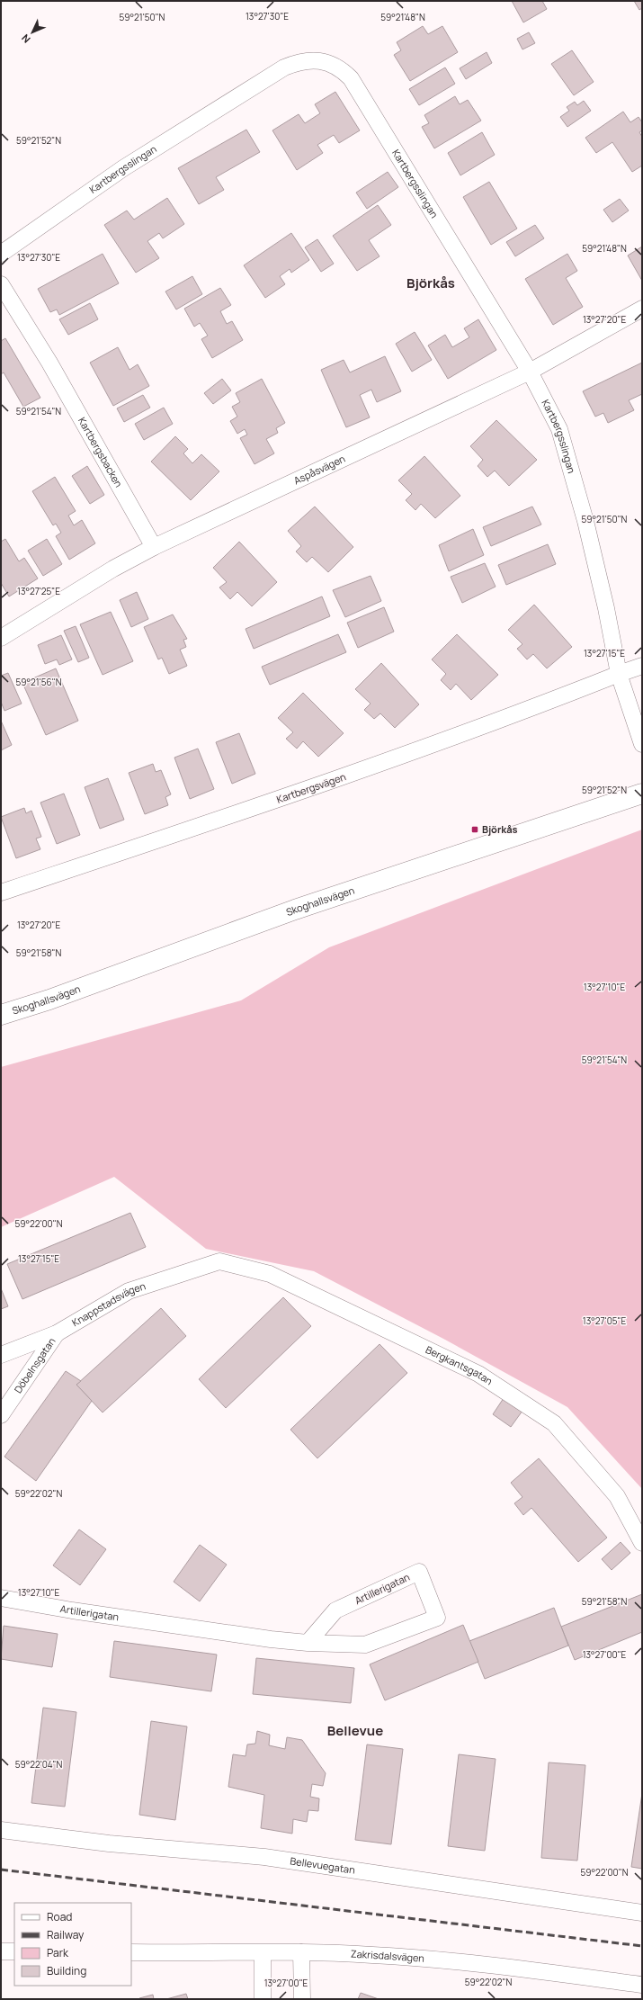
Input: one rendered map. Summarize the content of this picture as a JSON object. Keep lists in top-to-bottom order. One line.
{"streets":{"main road":["Skoghallsvägen"],"street":["Kartbergsslingan","Kartbergsbacken","Aspåsvägen","Kartbergsvägen","Knappstadsvägen","Döbelnsgatan","Bergkantsgatan","Artillerigatan","Bellevuegatan","Zakrisdalsvägen"]},"crossings":[["Kartbergsslingan","Aspåsvägen"],["Kartbergsslingan","Kartbergsvägen"],["Kartbergsbacken","Aspåsvägen"],["Knappstadsvägen","Döbelnsgatan"],["Knappstadsvägen","Bergkantsgatan"]],"districts":["Björkås","Bellevue"],"places":{"transit":["Björkås"]},"legend":["Road","Railway","Park","Building"],"north":"bottom left","coordinates":["13°27'30\"E","59°21'50\"N","59°21'48\"N","59°21'52\"N","13°27'20\"E","59°21'54\"N","13°27'25\"E","13°27'15\"E","59°21'56\"N","59°21'58\"N","13°27'10\"E","59°22'00\"N","13°27'05\"E","59°22'02\"N","13°27'00\"E","59°22'04\"N"]}
